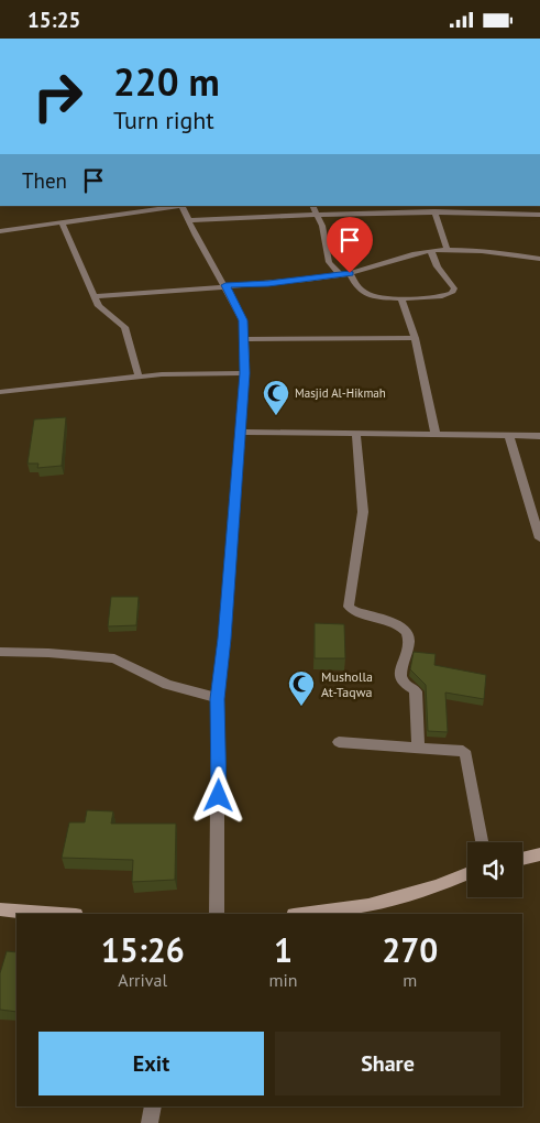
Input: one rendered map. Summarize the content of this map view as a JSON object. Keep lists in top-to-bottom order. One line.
{"places":{"mosque":["Masjid Al-Hikmah","Musholla At-Taqwa"]},"page":{"status":"15:25","turn":["220 m","Turn right"],"then":"Then","eta":["15:26","Arrival","1","min","270","m"],"buttons":["Exit","Share"]}}
